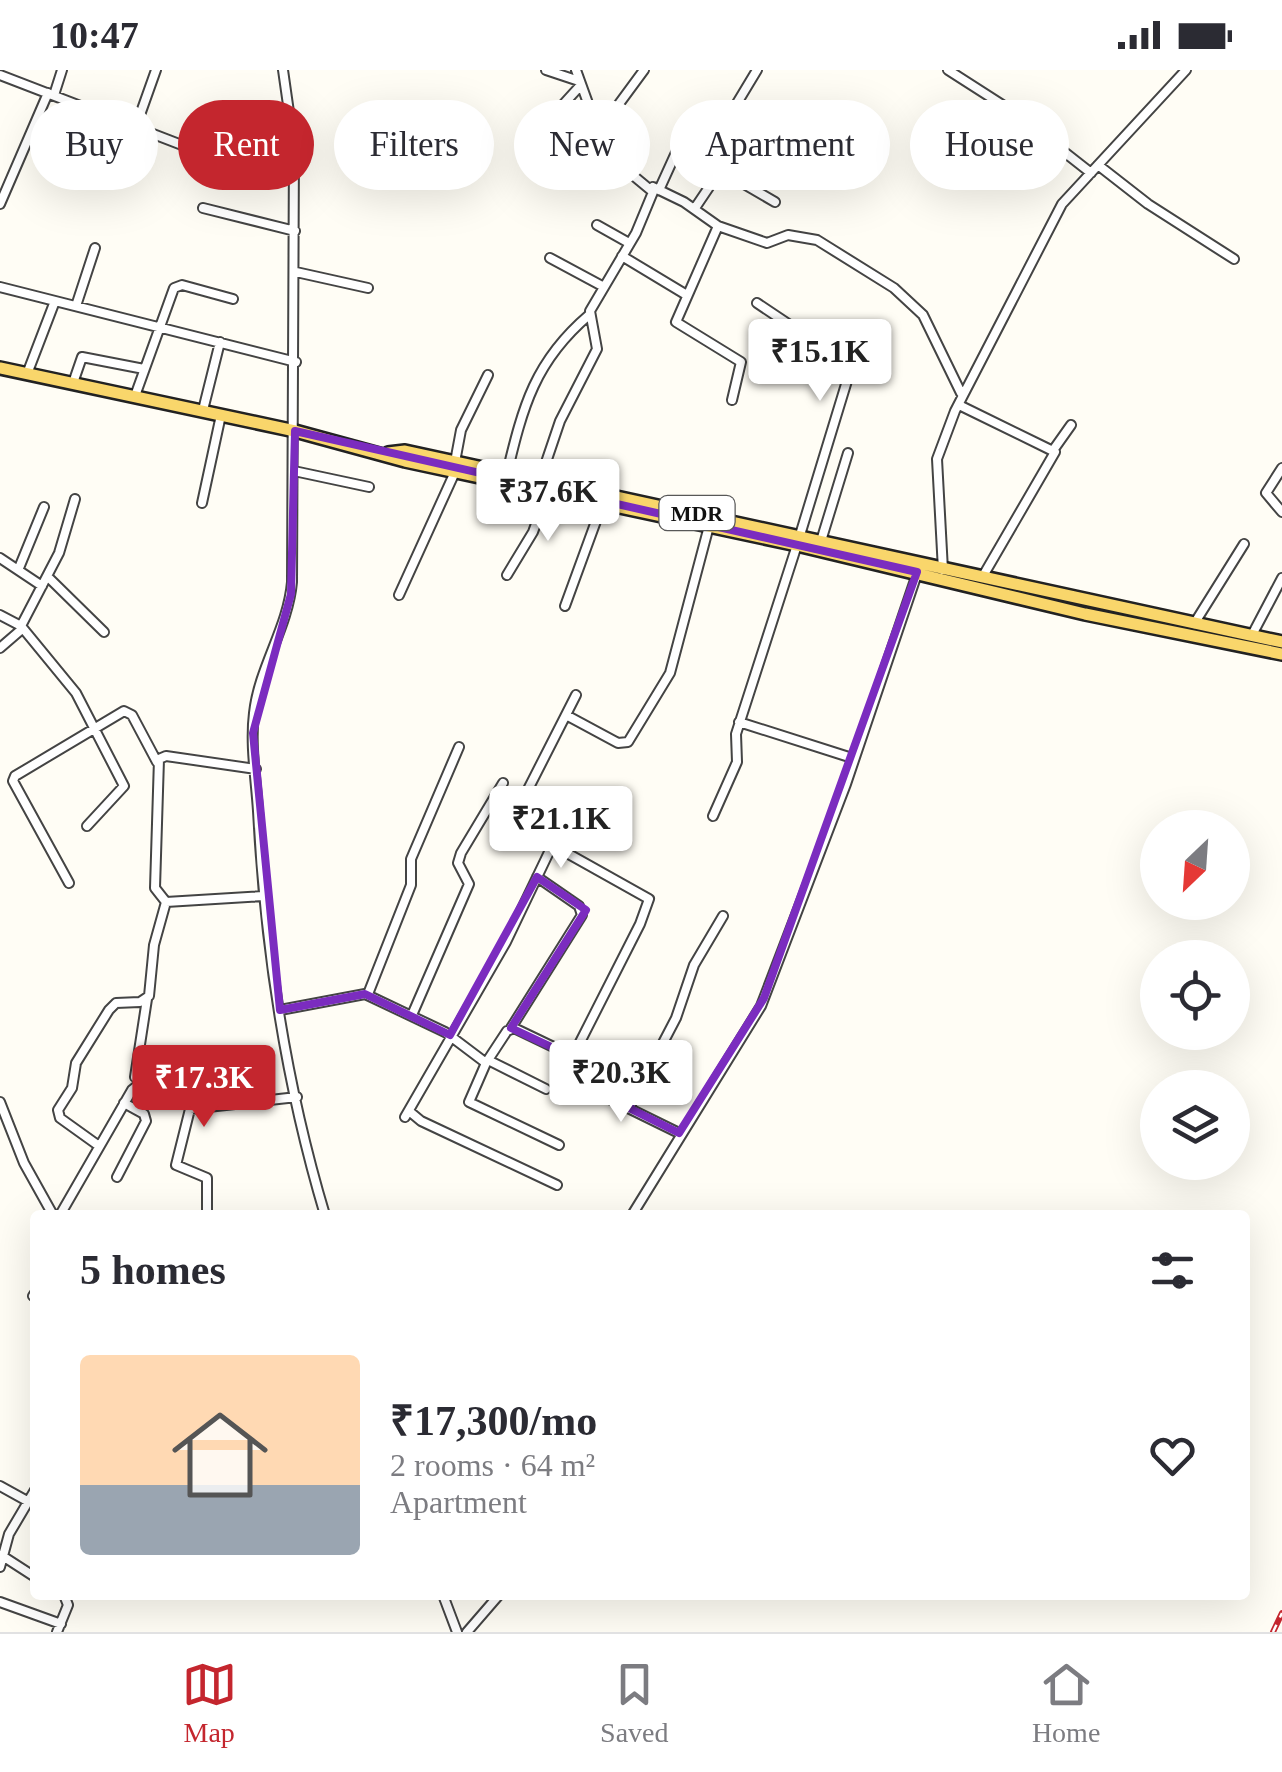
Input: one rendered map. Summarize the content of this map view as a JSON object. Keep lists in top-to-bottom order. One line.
{"streets":{"main road":["MDR"]},"north":"bottom left","page":{"status":"10:47","chip":["Buy","Rent","Filters","New","Apartment","House"],"price":["₹15.1K","₹37.6K","₹21.1K","₹20.3K","₹17.3K"],"heading":"5 homes","list":[{"name":"₹17,300/mo","note":"2 rooms · 64 m² · Apartment"}],"tabs":["Map","Saved","Home"]}}
